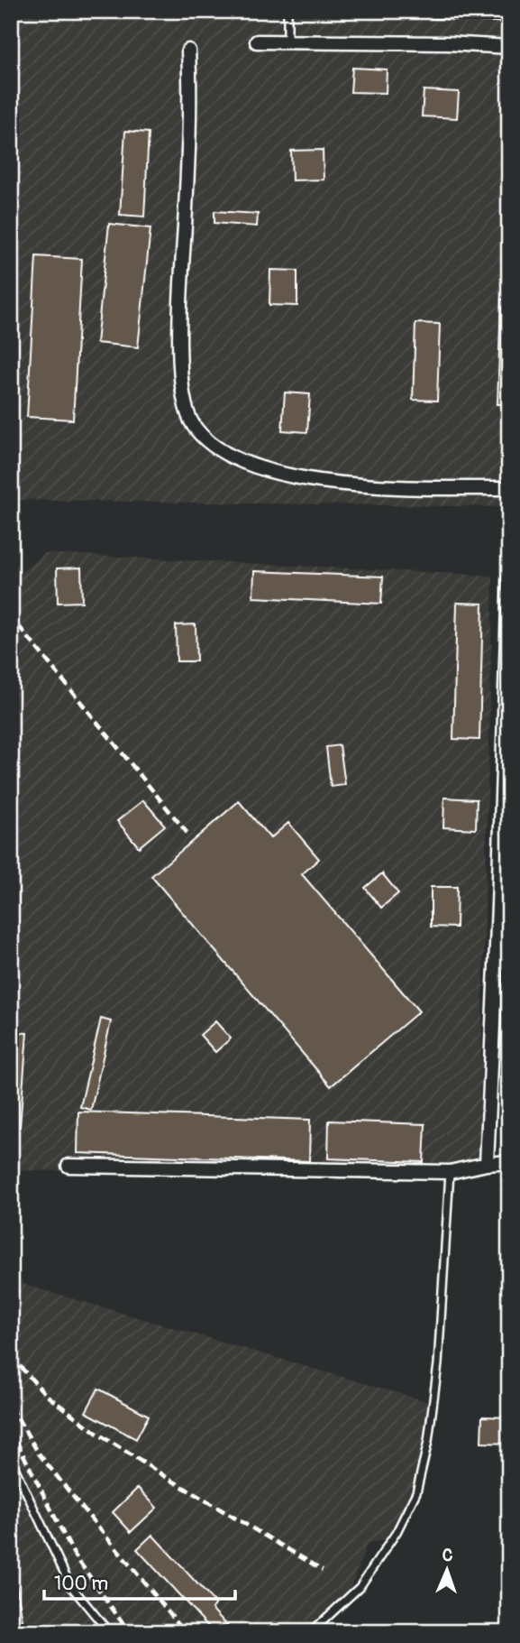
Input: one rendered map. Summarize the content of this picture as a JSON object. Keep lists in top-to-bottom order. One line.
{"scale_bar":"100 m","north":"top"}
